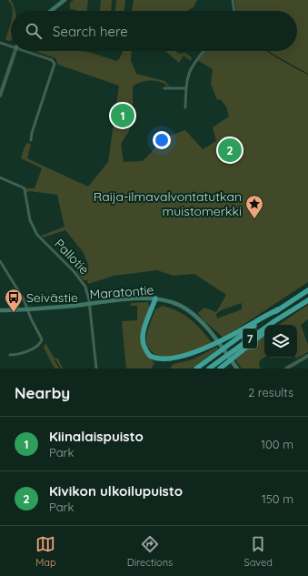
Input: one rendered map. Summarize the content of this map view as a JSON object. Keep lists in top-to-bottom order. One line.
{"streets":{"highway":["7"],"main road":["Maratontie"],"street":["Pallotie"]},"crossings":[["Pallotie","Maratontie"]],"places":{"place":["Raija-ilmavalvontatutkan muistomerkki"],"bus stop":["Seivästie"]},"page":{"search":"Search here","pins":["1","2"],"heading":["Nearby","2 results"],"list":[{"mark":"1","name":"Kiinalaispuisto","note":"Park","value":"100 m"},{"mark":"2","name":"Kivikon ulkoilupuisto","note":"Park","value":"150 m"}],"nav":["Map","Directions","Saved"]}}
